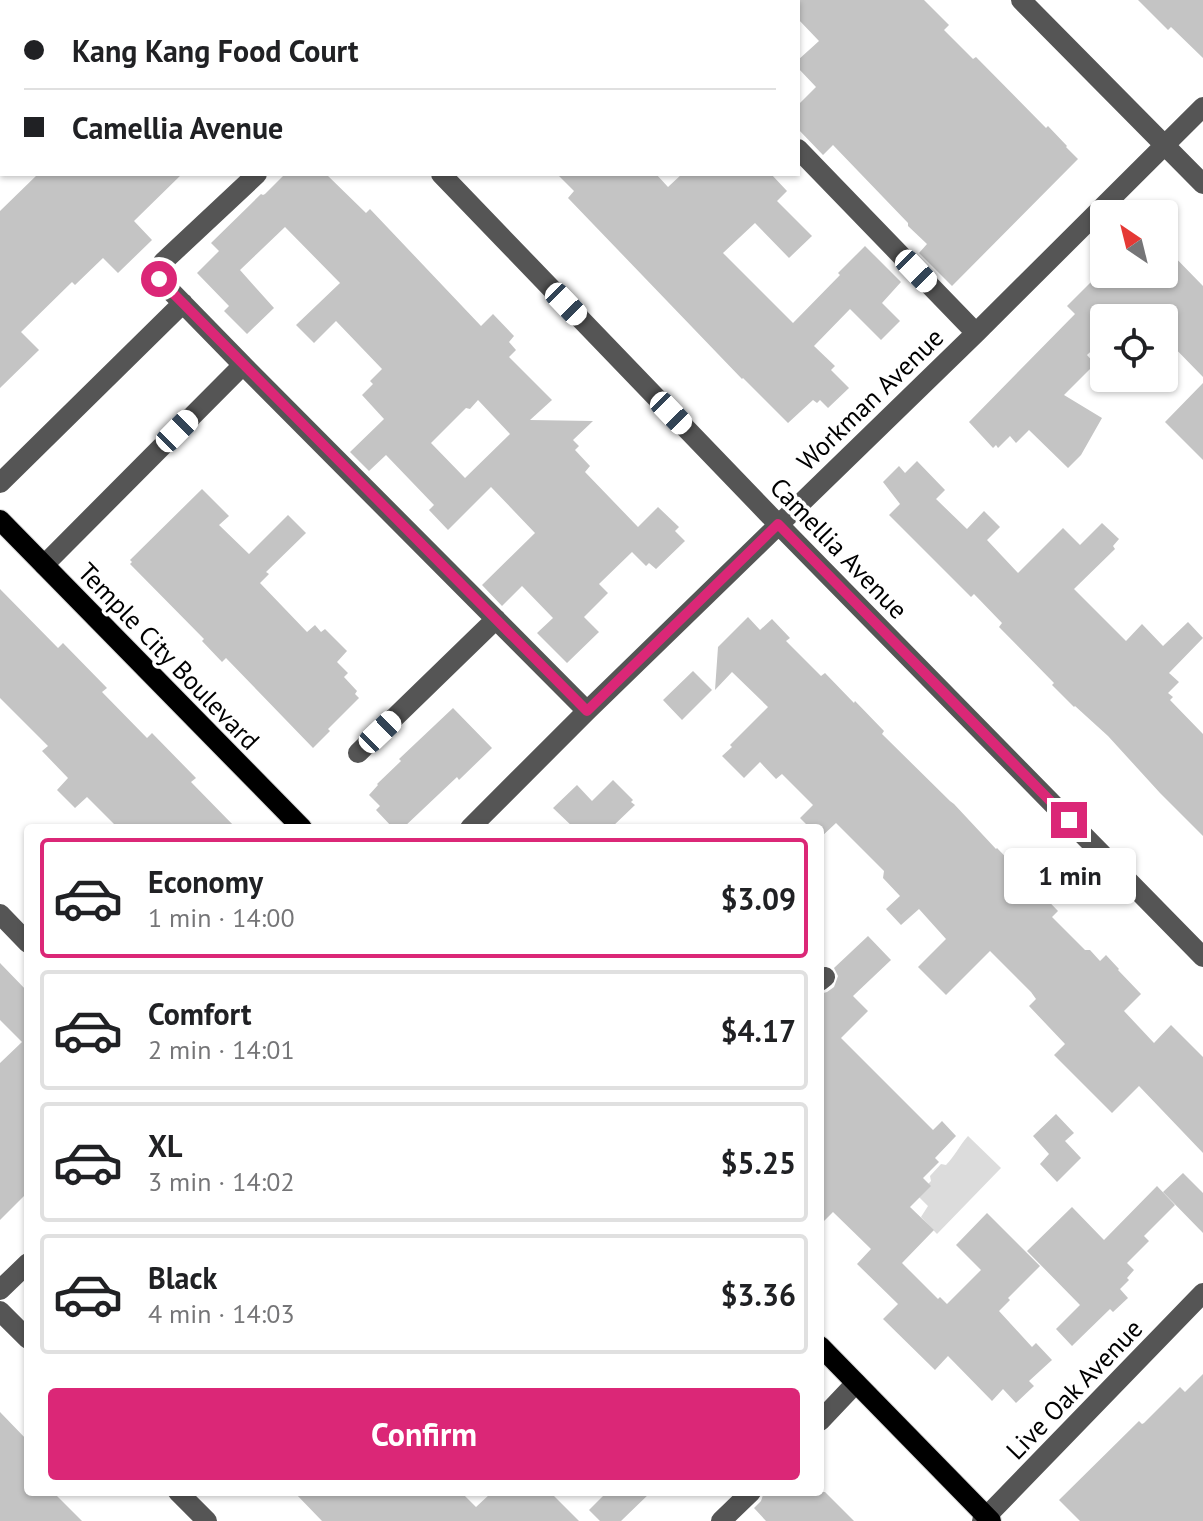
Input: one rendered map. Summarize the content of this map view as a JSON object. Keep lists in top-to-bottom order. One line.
{"streets":{"main road":["Temple City Boulevard"],"street":["Workman Avenue","Camellia Avenue","Live Oak Avenue"]},"crossings":[["Workman Avenue","Camellia Avenue"]],"north":"top left","page":{"banner":["Kang Kang Food Court","Camellia Avenue"],"list":[{"name":"Economy","note":"1 min · 14:00","value":"$3.09"},{"name":"Comfort","note":"2 min · 14:01","value":"$4.17"},{"name":"XL","note":"3 min · 14:02","value":"$5.25"},{"name":"Black","note":"4 min · 14:03","value":"$3.36"}],"bubble":"1 min","buttons":"Confirm"}}
